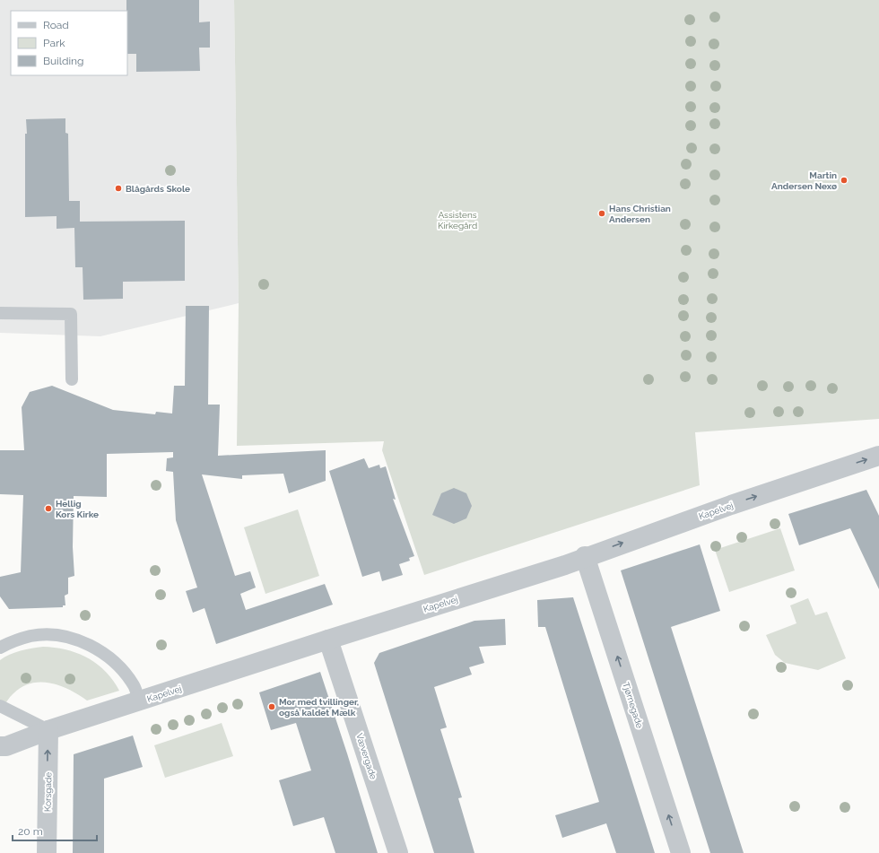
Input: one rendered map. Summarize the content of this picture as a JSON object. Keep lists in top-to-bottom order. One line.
{"streets":{"street":["Kapelvej","Tjørnegade","Vævergade","Korsgade"]},"crossings":[["Kapelvej","Tjørnegade"],["Kapelvej","Vævergade"],["Kapelvej","Korsgade"]],"one_way":["Tjørnegade","Korsgade"],"parks":["Assistens Kirkegård"],"places":["Martin Andersen Nexø","Blågårds Skole","Hans Christian Andersen","Hellig Kors Kirke","Mor med tvillinger, også kaldet Mælk"],"legend":["Road","Park","Building"],"scale_bar":"20 m"}
